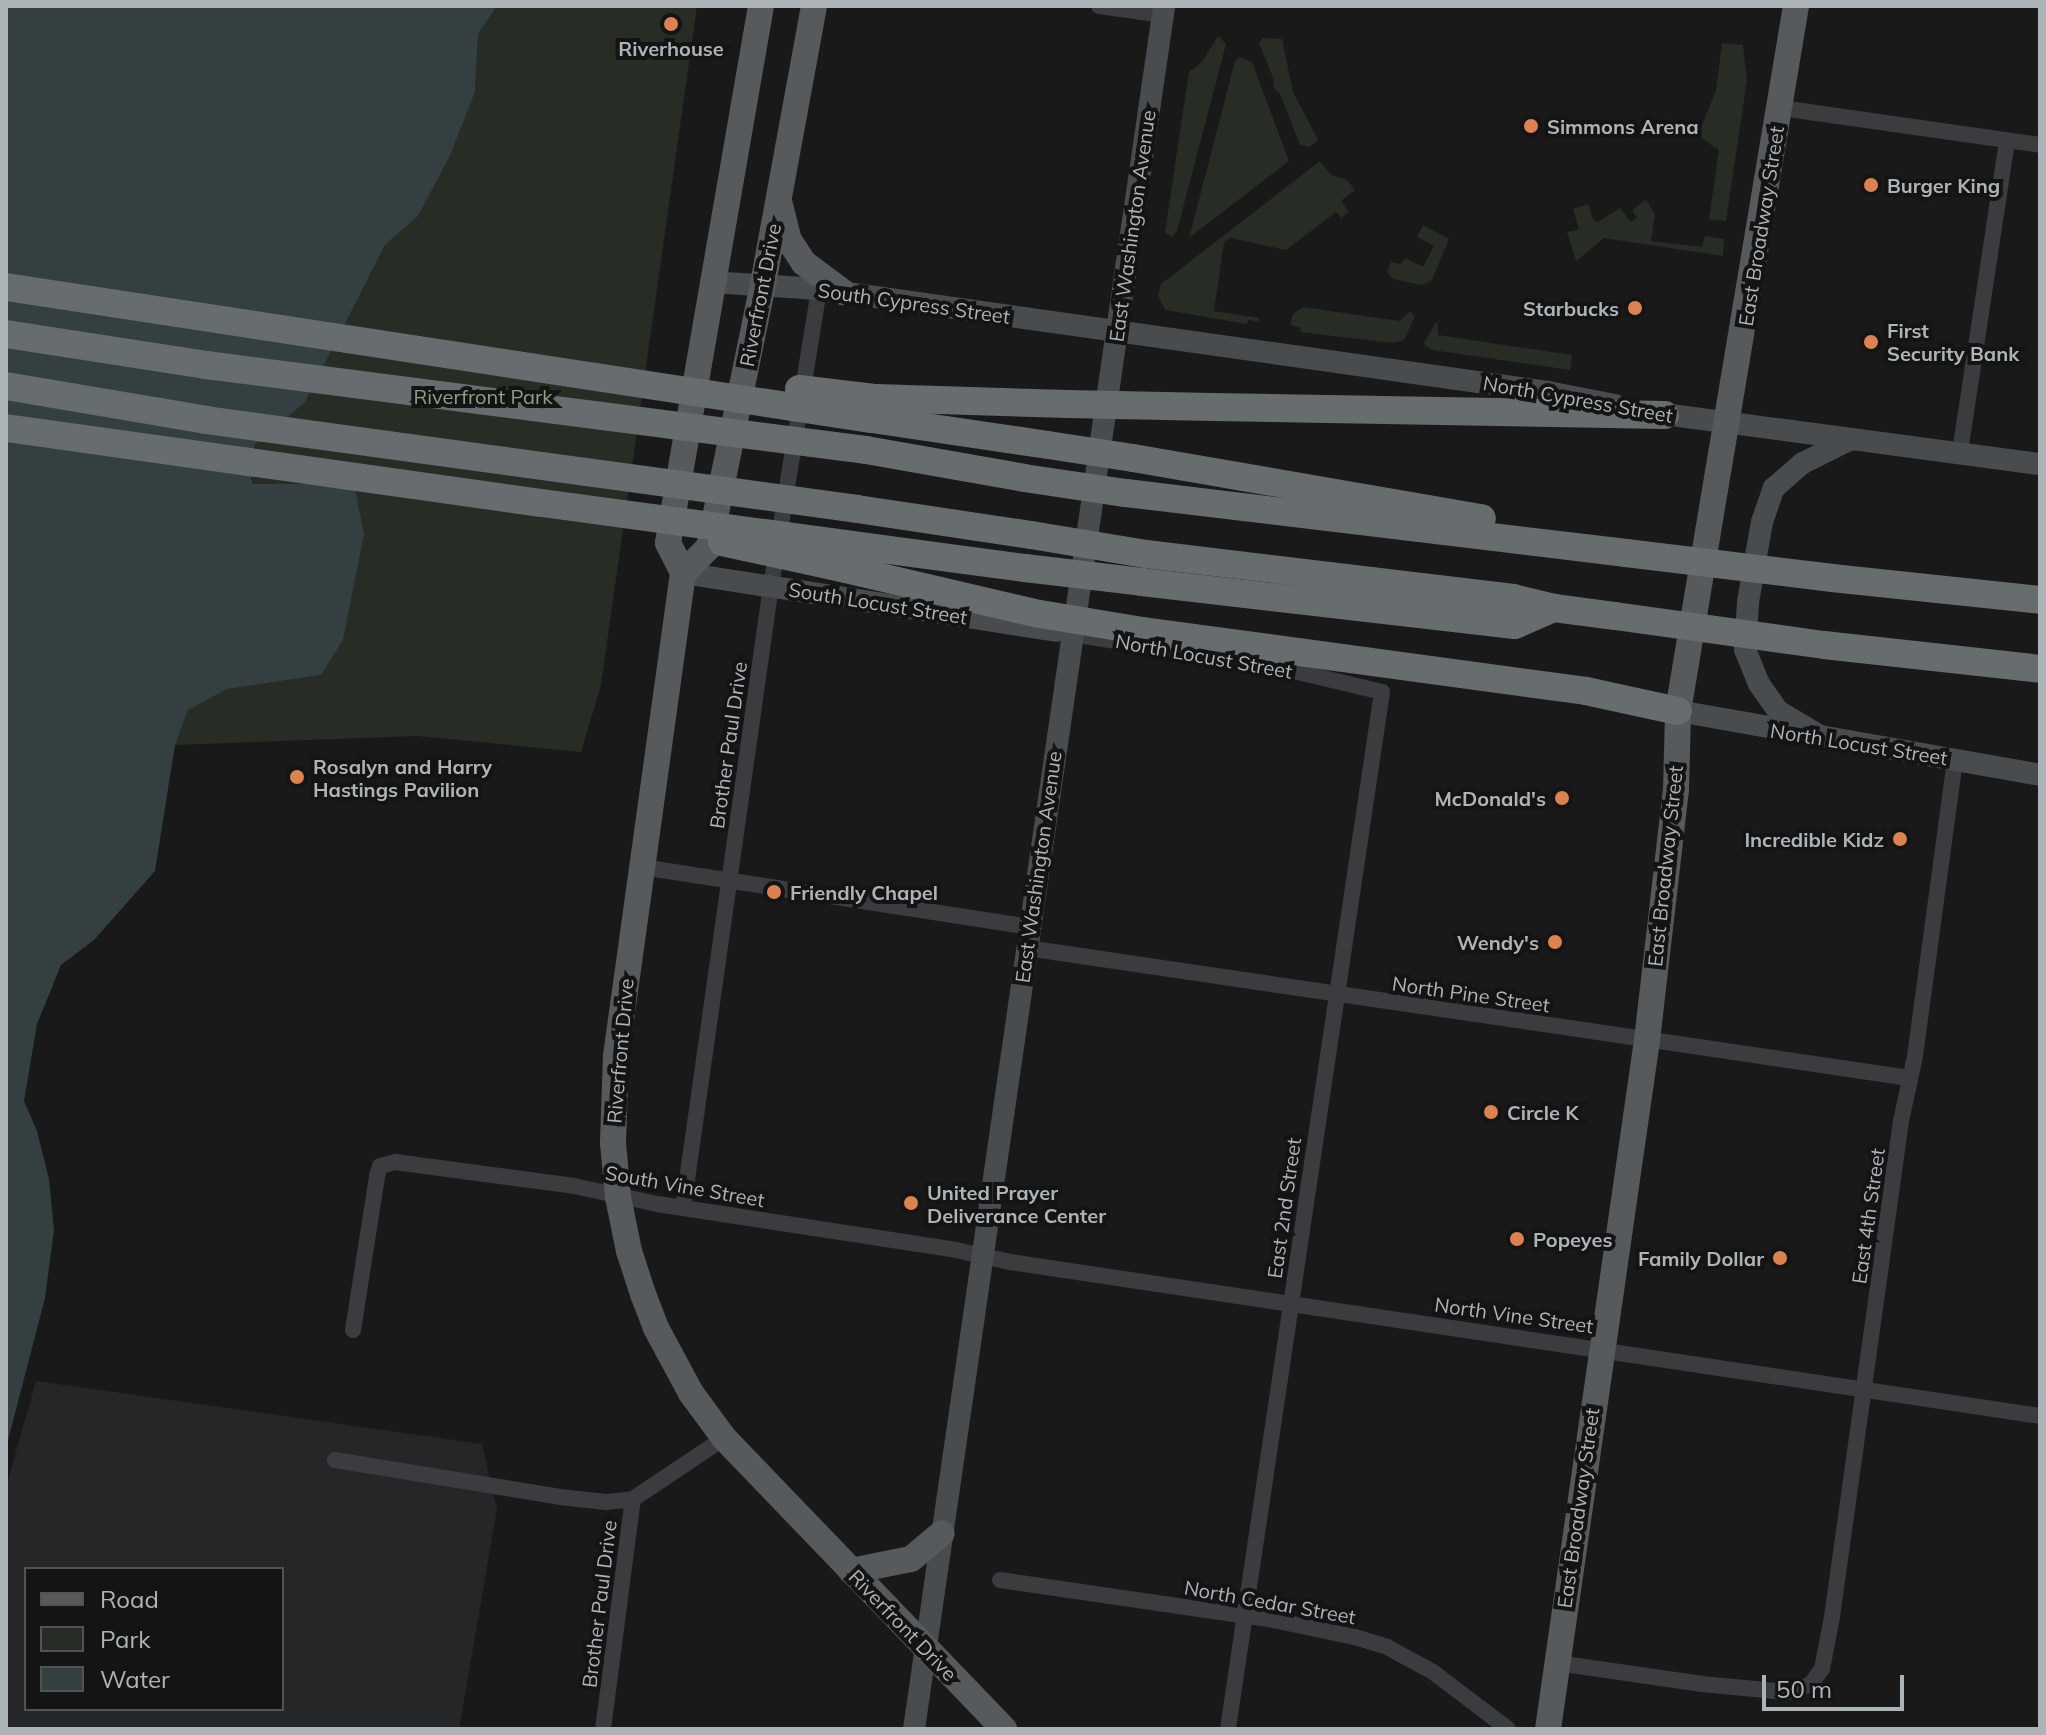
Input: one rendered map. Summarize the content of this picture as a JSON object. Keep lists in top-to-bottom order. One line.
{"streets":{"main road":["East Washington Avenue","East Broadway Street","Riverfront Drive","South Cypress Street","North Cypress Street","South Locust Street","North Locust Street"],"street":["Brother Paul Drive","North Pine Street","South Vine Street","East 2nd Street","East 4th Street","North Vine Street","North Cedar Street"]},"crossings":[["East Washington Avenue","Riverfront Drive"],["East Washington Avenue","South Cypress Street"],["East Washington Avenue","North Cypress Street"],["East Washington Avenue","South Locust Street"],["East Washington Avenue","North Locust Street"],["East Washington Avenue","North Pine Street"],["East Washington Avenue","South Vine Street"],["East Washington Avenue","North Vine Street"],["East Broadway Street","North Cypress Street"],["East Broadway Street","North Locust Street"],["East Broadway Street","North Pine Street"],["East Broadway Street","East 4th Street"],["East Broadway Street","North Vine Street"],["Riverfront Drive","South Cypress Street"],["Riverfront Drive","South Locust Street"],["Riverfront Drive","Brother Paul Drive"],["Riverfront Drive","North Pine Street"],["Riverfront Drive","South Vine Street"],["South Cypress Street","North Cypress Street"],["South Cypress Street","Brother Paul Drive"],["South Locust Street","North Locust Street"],["South Locust Street","Brother Paul Drive"],["North Locust Street","East 2nd Street"],["North Locust Street","East 4th Street"],["Brother Paul Drive","North Pine Street"],["Brother Paul Drive","South Vine Street"],["North Pine Street","East 2nd Street"],["North Pine Street","East 4th Street"],["South Vine Street","North Vine Street"],["East 2nd Street","North Vine Street"],["East 2nd Street","North Cedar Street"],["East 4th Street","North Vine Street"]],"parks":["Riverfront Park"],"places":["Riverhouse","Simmons Arena","Burger King","Starbucks","First Security Bank","Rosalyn and Harry Hastings Pavilion","McDonald's","Incredible Kidz","Friendly Chapel","Wendy's","Circle K","United Prayer Deliverance Center","Popeyes","Family Dollar"],"legend":["Road","Park","Water"],"scale_bar":"50 m"}
